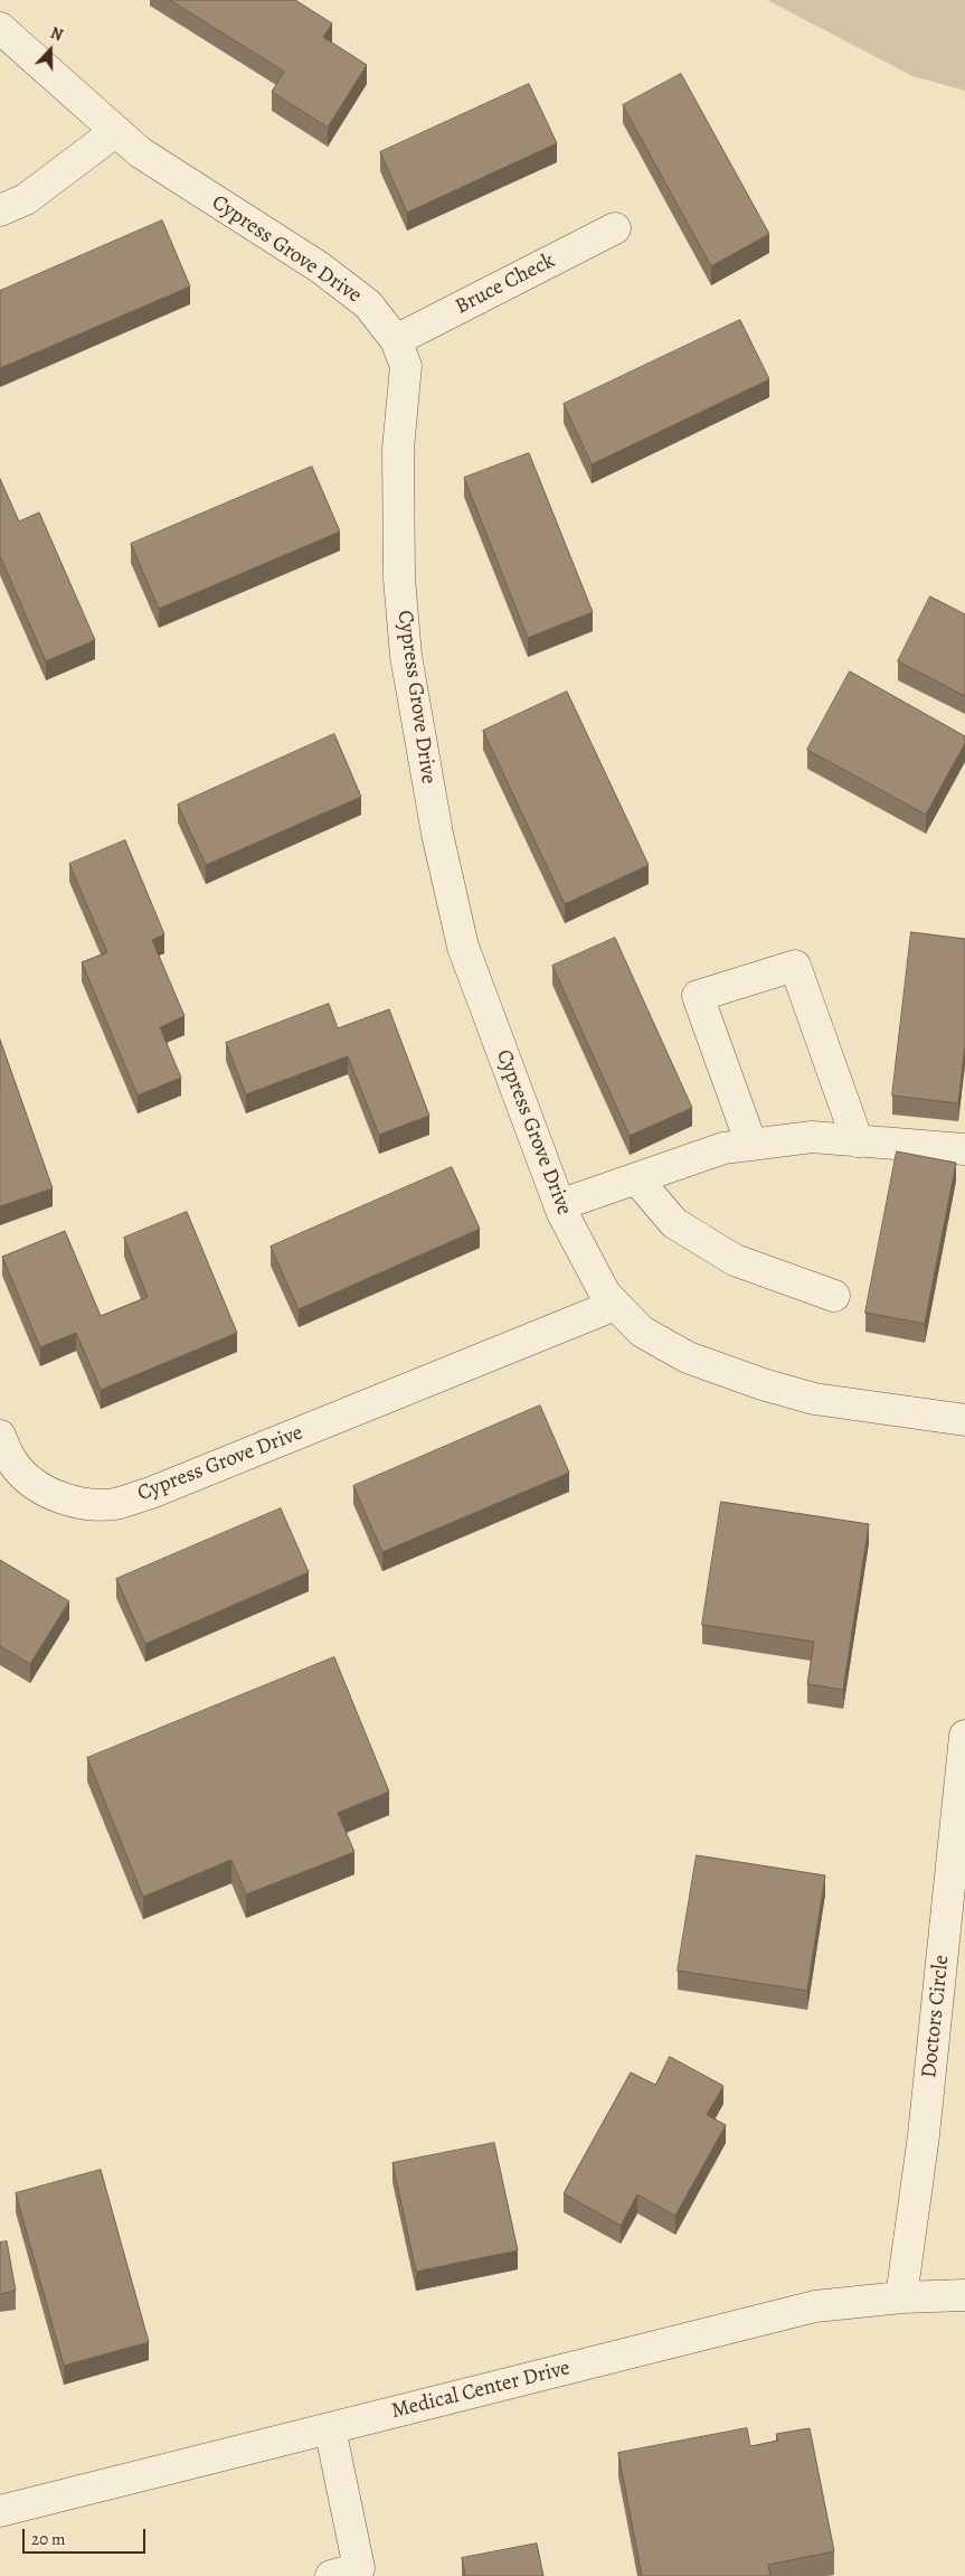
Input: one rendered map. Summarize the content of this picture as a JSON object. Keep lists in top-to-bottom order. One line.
{"streets":{"street":["Cypress Grove Drive","Bruce Check","Doctors Circle","Medical Center Drive"]},"crossings":[["Cypress Grove Drive","Bruce Check"],["Doctors Circle","Medical Center Drive"]],"scale_bar":"20 m","north":"top"}
